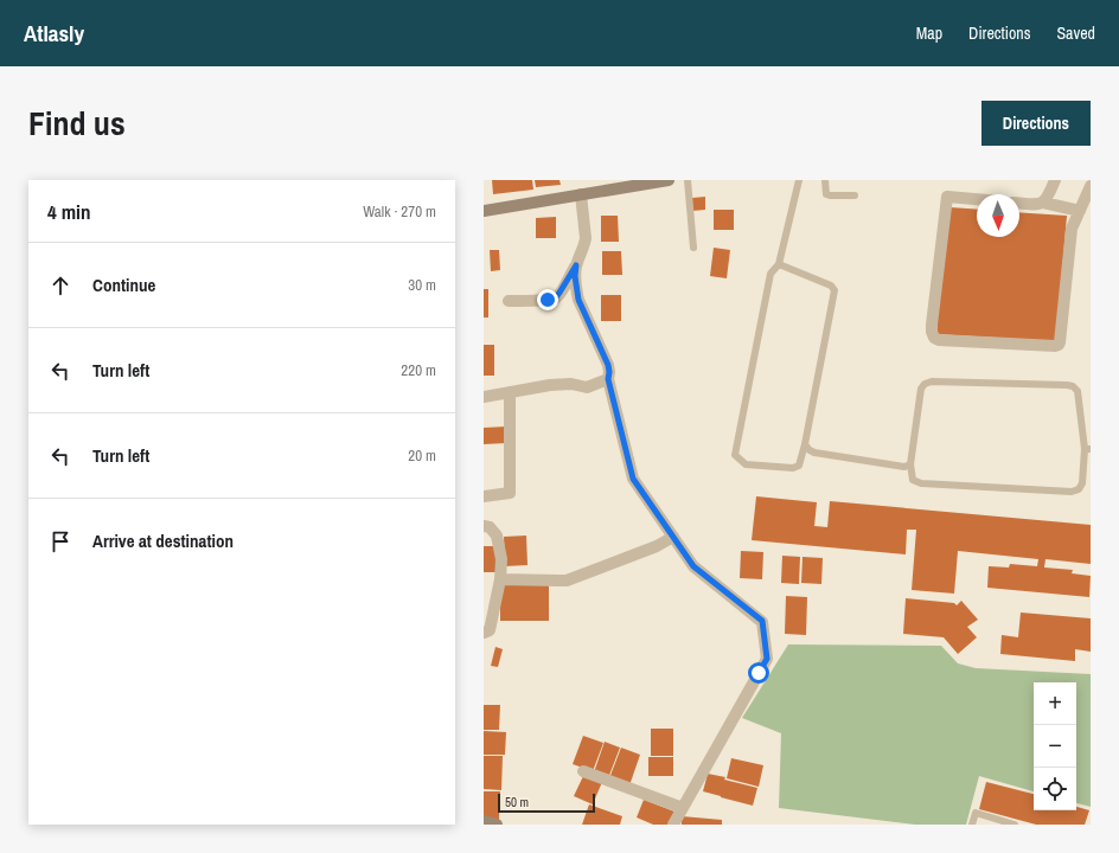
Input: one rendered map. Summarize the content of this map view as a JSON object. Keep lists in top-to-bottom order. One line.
{"scale_bar":"50 m","north":"bottom","page":{"header":"Atlasly","nav":["Map","Directions","Saved"],"title":"Find us","buttons":"Directions","heading":["4 min","Walk · 270 m"],"list":[["Continue","30 m"],["Turn left","220 m"],["Turn left","20 m"],"Arrive at destination"],"map_buttons":["+","−"],"scale":"50 m"}}
